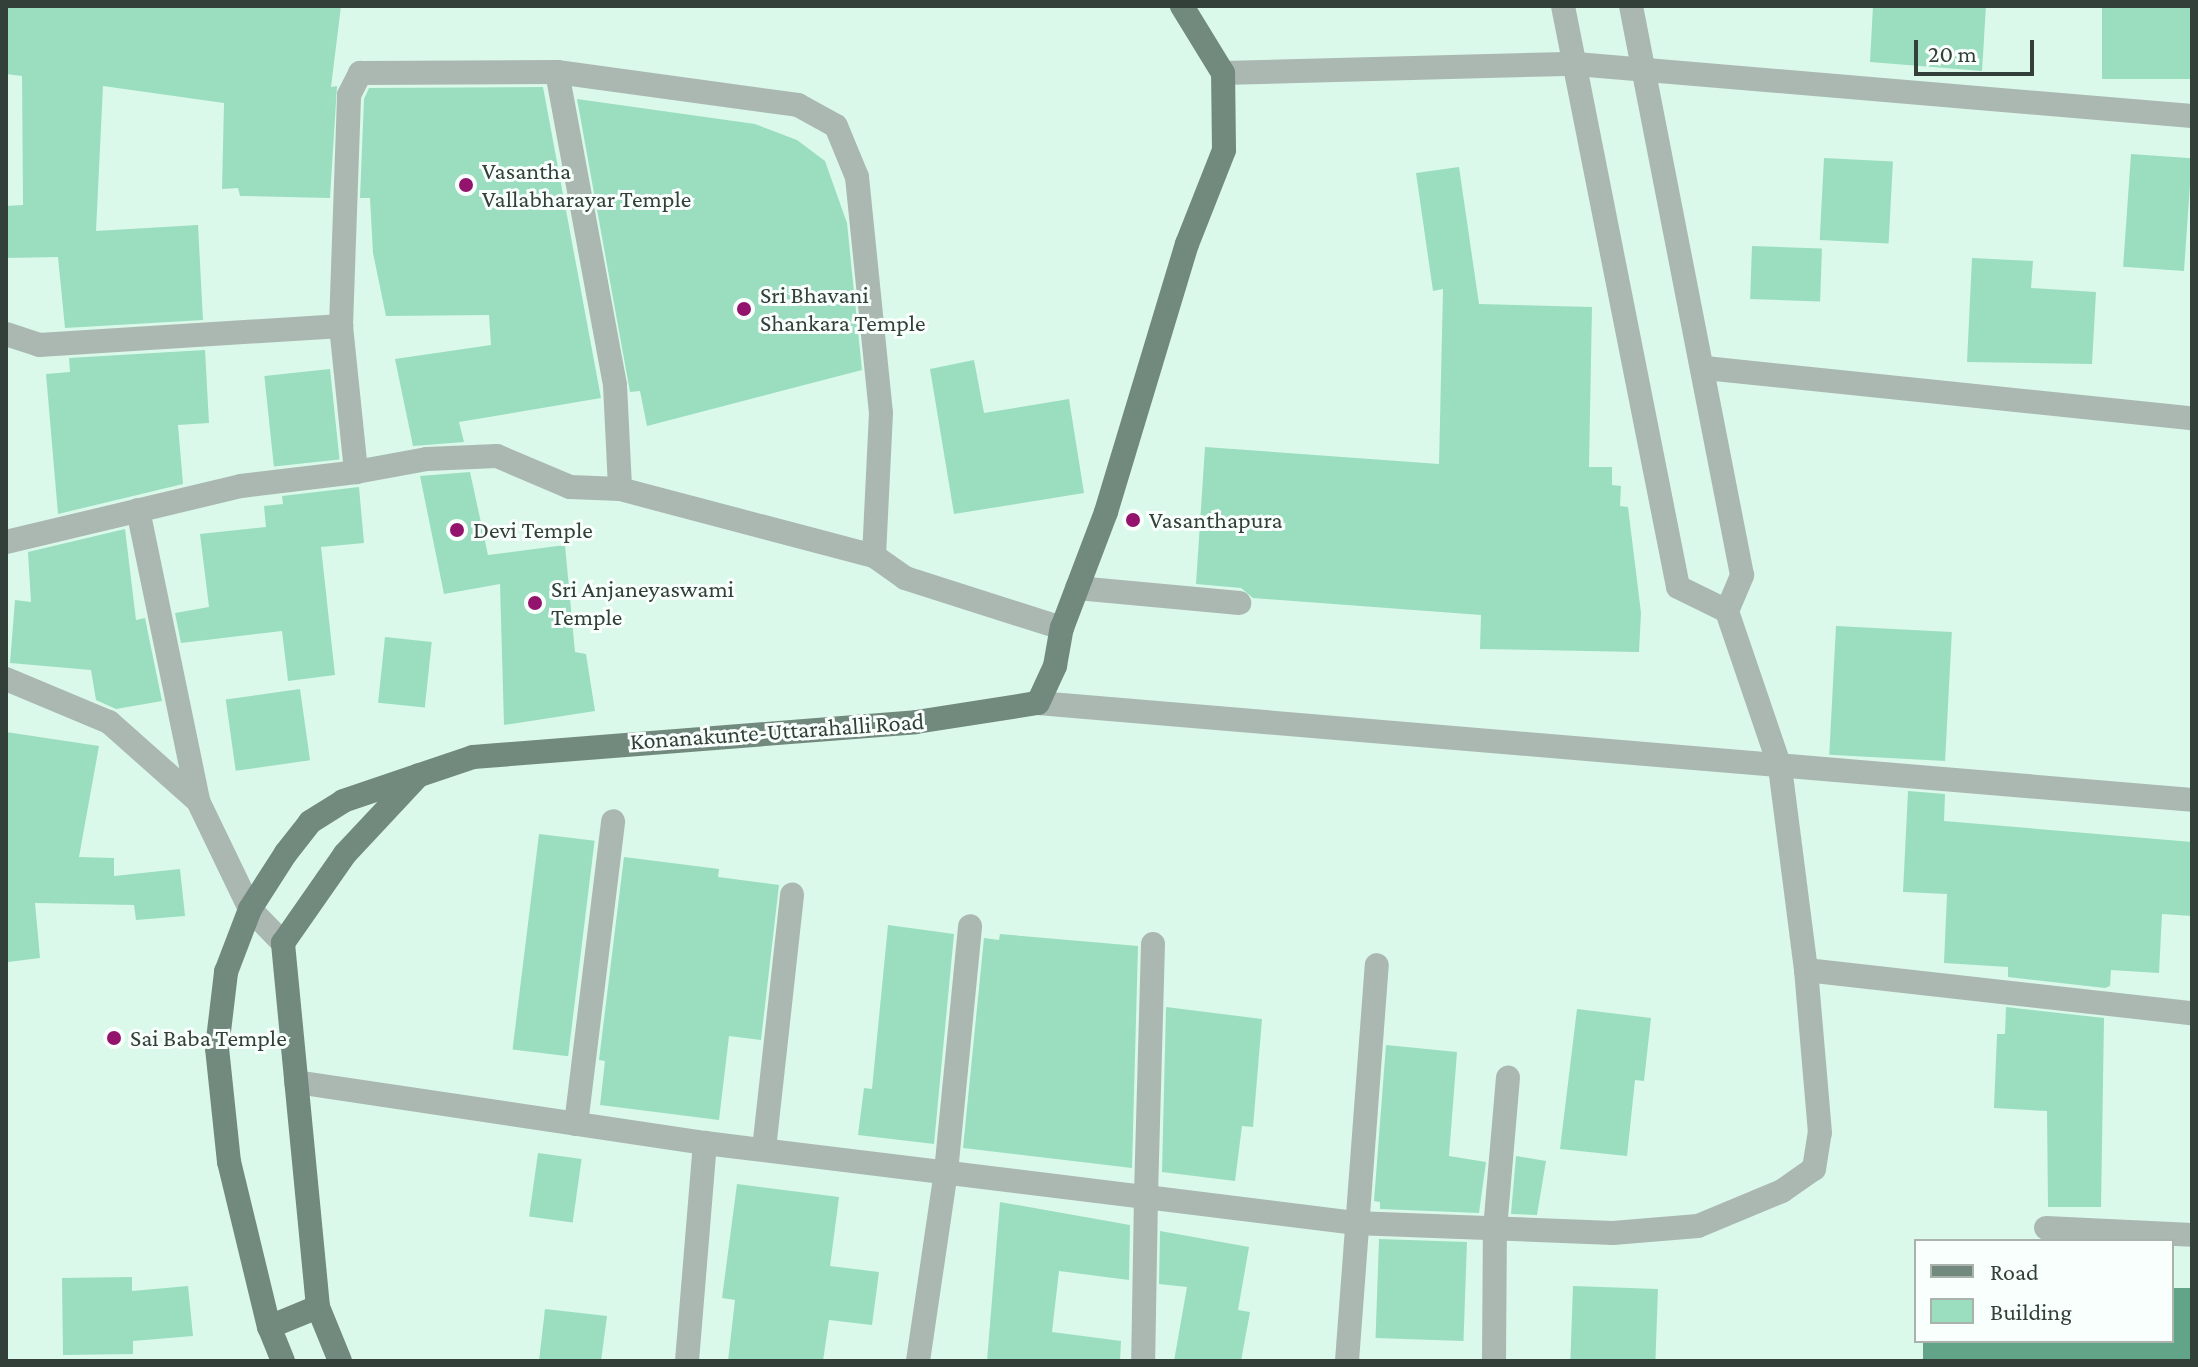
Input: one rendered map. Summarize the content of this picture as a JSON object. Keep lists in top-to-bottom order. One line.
{"streets":{"main road":["Konanakunte-Uttarahalli Road"]},"places":["Vasantha Vallabharayar Temple","Sri Bhavani Shankara Temple","Vasanthapura","Devi Temple","Sri Anjaneyaswami Temple","Sai Baba Temple"],"legend":["Road","Building"],"scale_bar":"20 m"}
